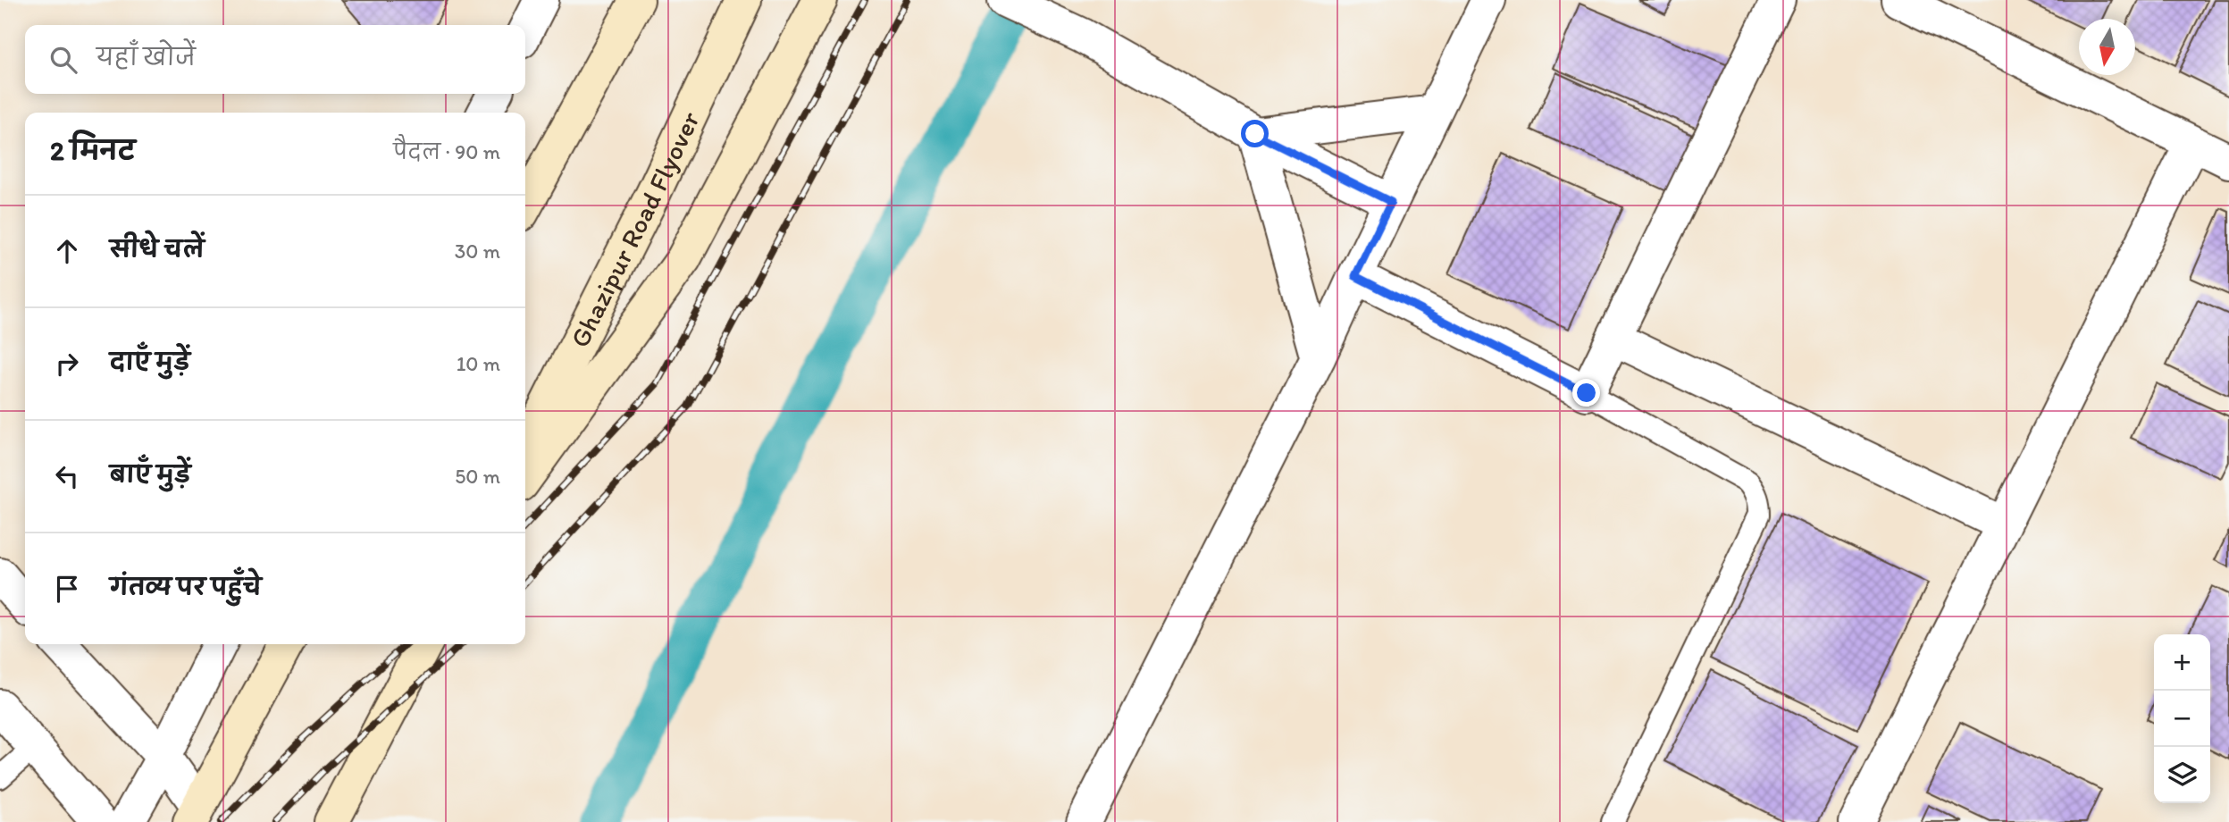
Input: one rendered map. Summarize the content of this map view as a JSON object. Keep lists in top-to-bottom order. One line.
{"streets":{"main road":["Ghazipur Road Flyover"]},"north":"bottom","page":{"search":"यहाँ खोजें","heading":["2 मिनट","पैदल · 90 m"],"list":[["सीधे चलें","30 m"],["दाएँ मुड़ें","10 m"],["बाएँ मुड़ें","50 m"],"गंतव्य पर पहुँचे"],"map_buttons":["+","−"]}}
